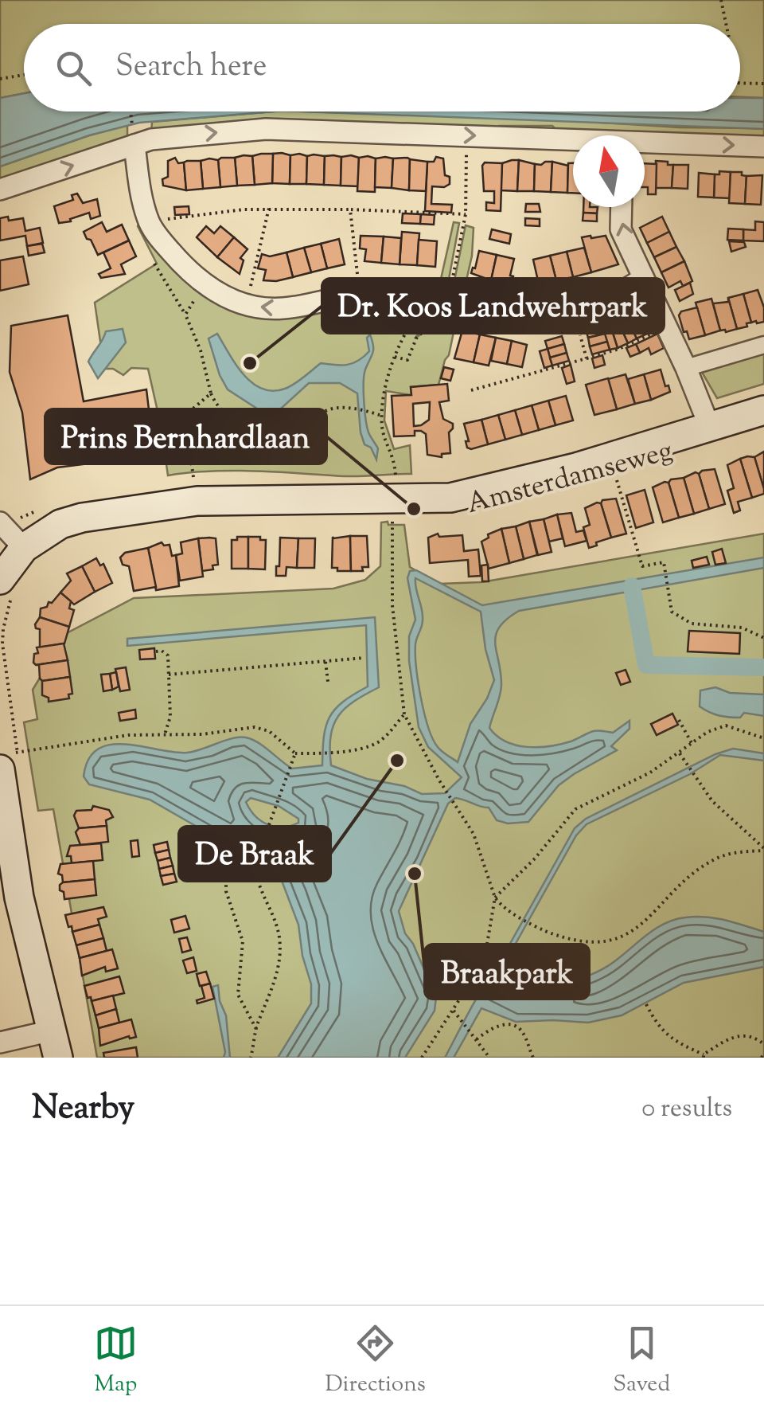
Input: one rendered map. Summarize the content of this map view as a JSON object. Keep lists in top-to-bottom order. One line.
{"streets":{"main road":["Amsterdamseweg"]},"places":["Dr. Koos Landwehrpark","Prins Bernhardlaan","De Braak","Braakpark"],"north":"top","page":{"search":"Search here","heading":["Nearby","0 results"],"nav":["Map","Directions","Saved"]}}
